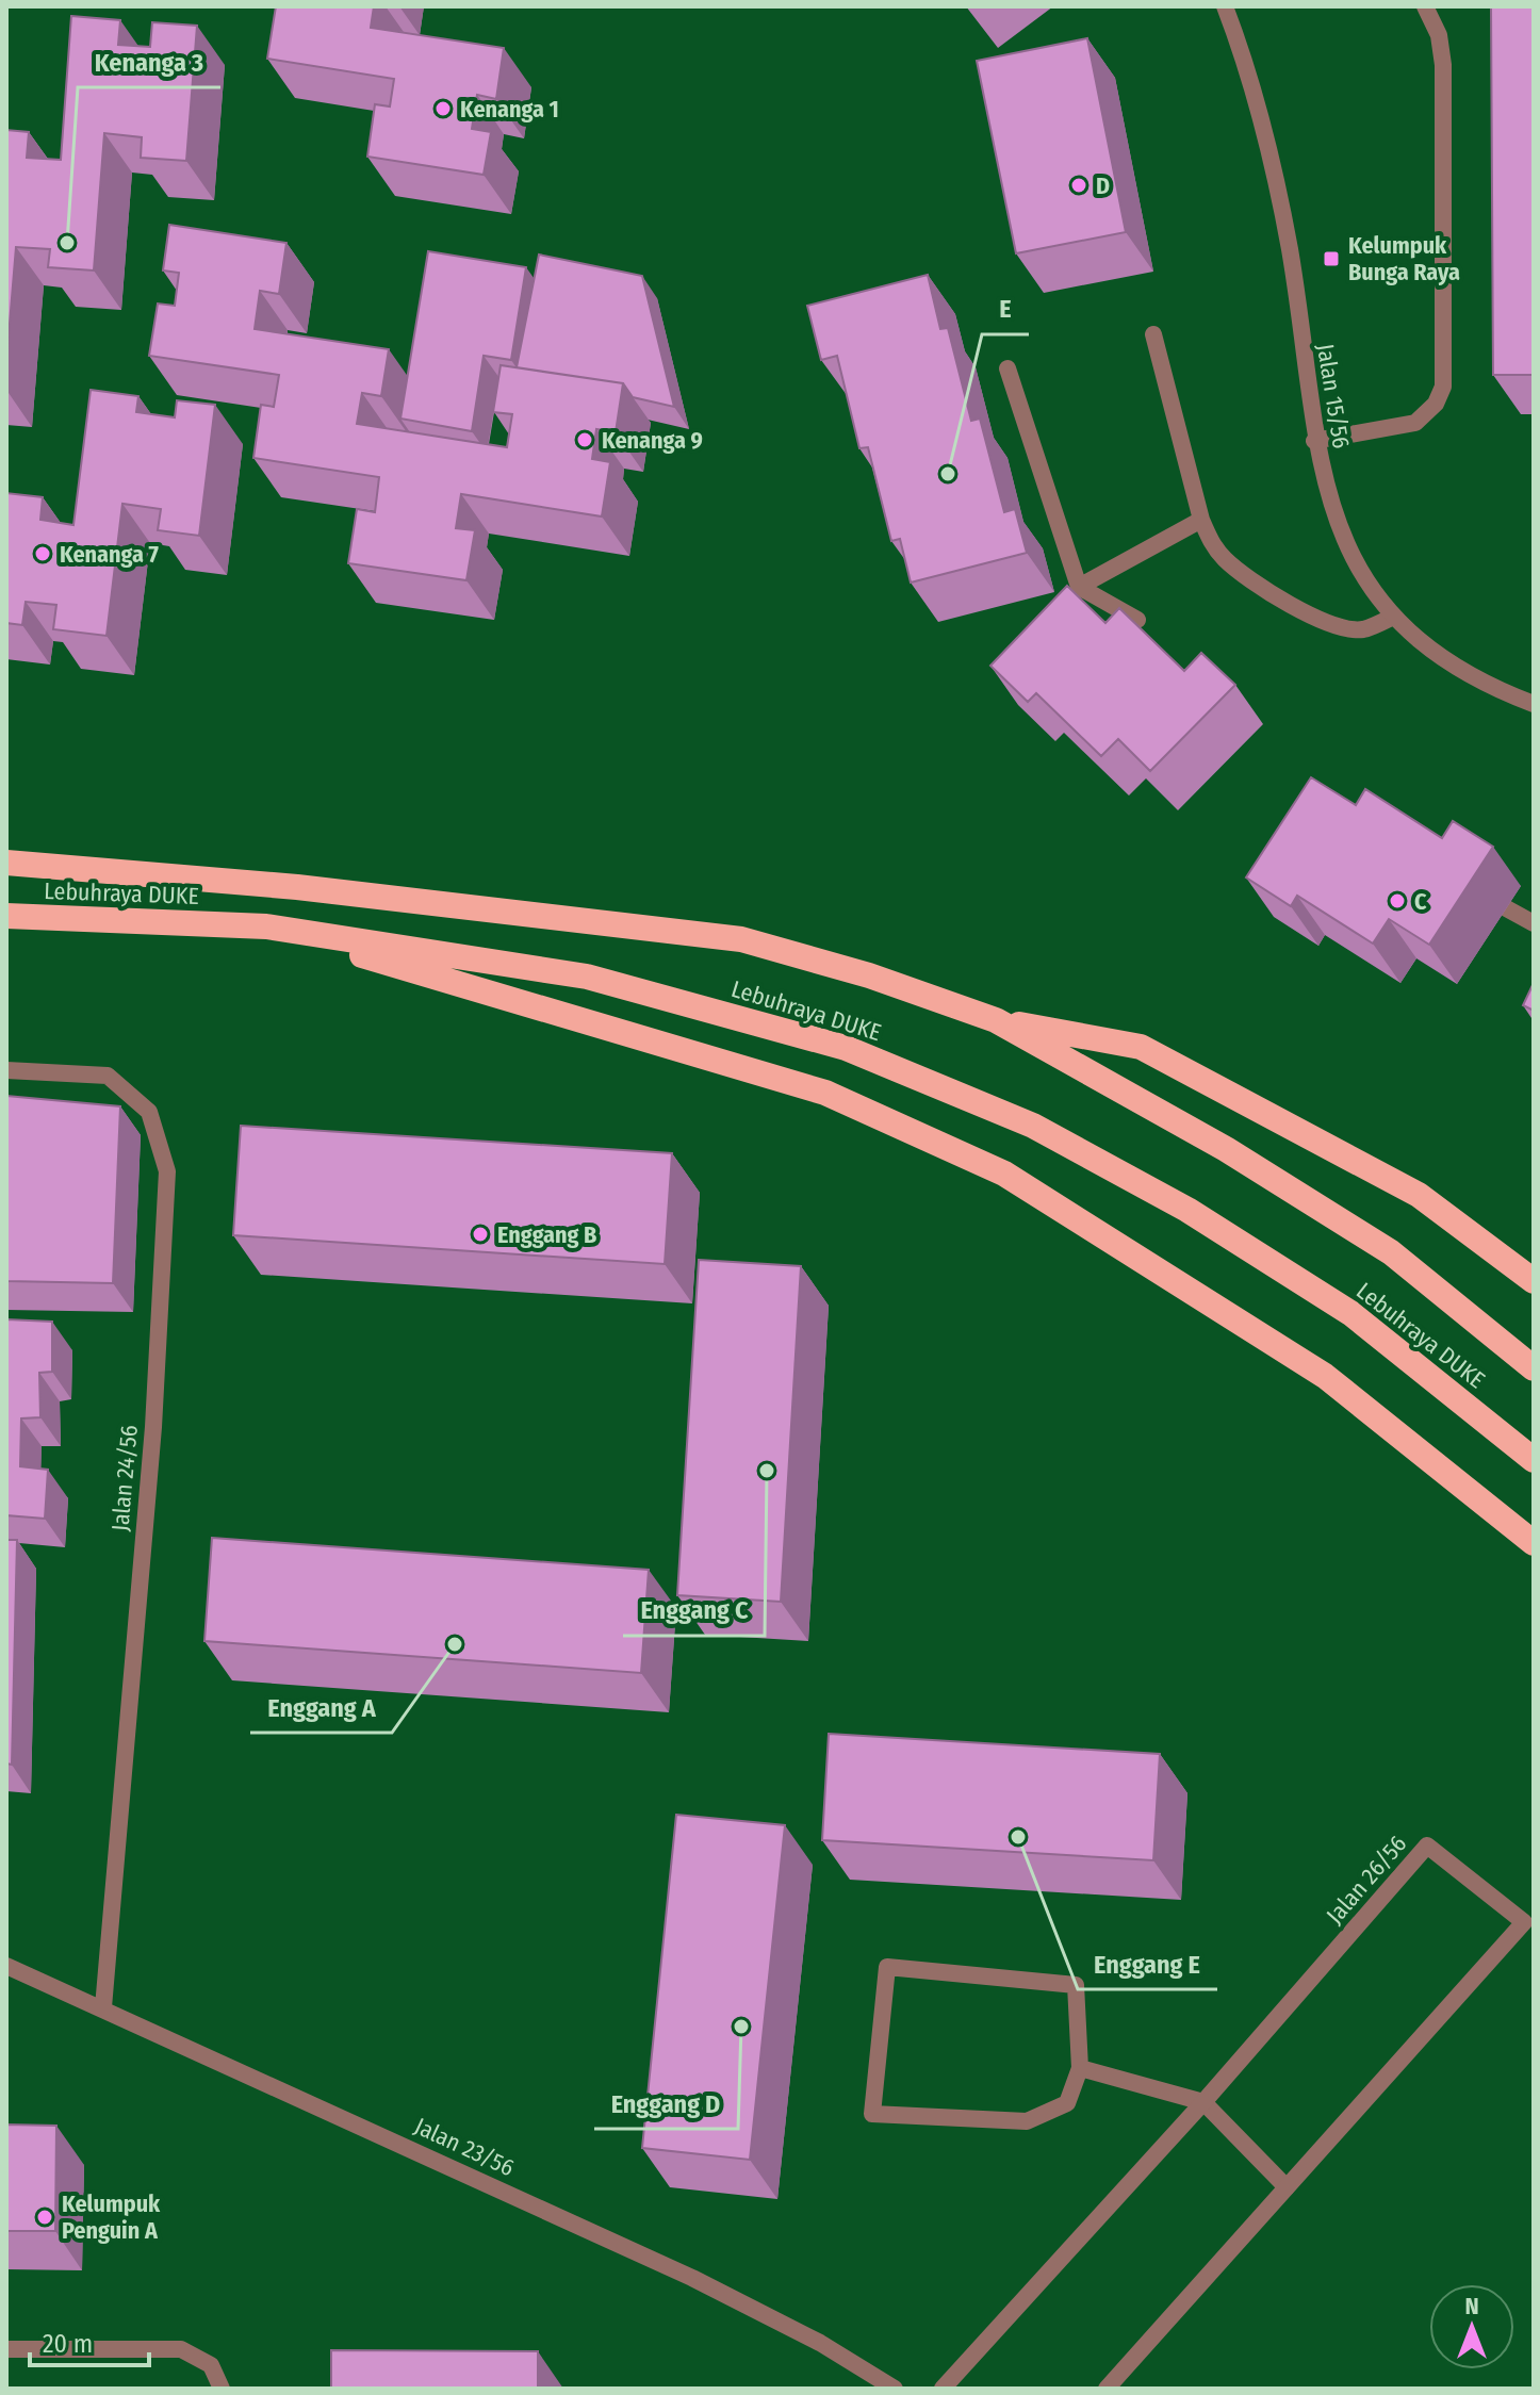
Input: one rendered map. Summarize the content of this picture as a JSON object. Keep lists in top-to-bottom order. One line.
{"streets":{"highway":["Lebuhraya DUKE"],"street":["Jalan 15/56","Jalan 24/56","Jalan 26/56","Jalan 23/56"]},"crossings":[["Jalan 24/56","Jalan 23/56"]],"places":{"other":["Kenanga 1","D","Kenanga 3","Kenanga 9","E","Kenanga 7","C","Enggang B","Enggang C","Enggang A","Enggang E","Enggang D","Kelumpuk Penguin A"],"transit":["Kelumpuk Bunga Raya"]},"scale_bar":"20 m","north":"top"}
